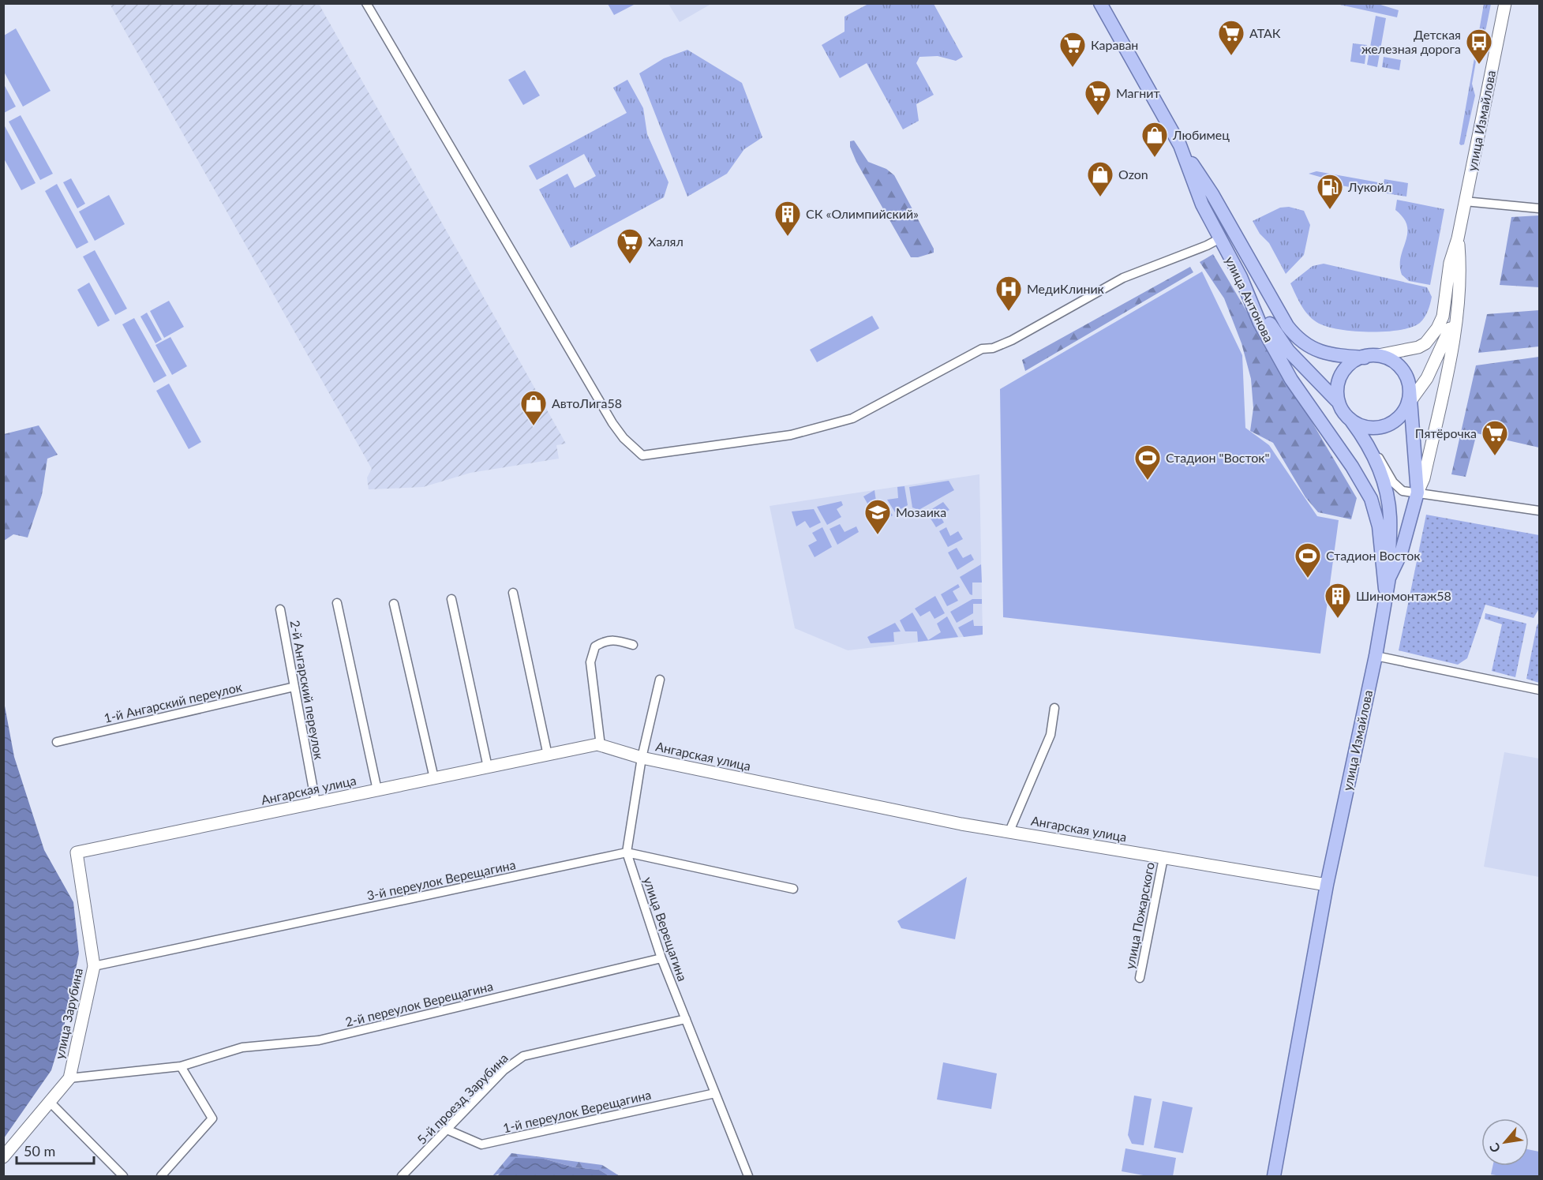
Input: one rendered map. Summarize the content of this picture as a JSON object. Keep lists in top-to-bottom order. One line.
{"streets":{"main road":["улица Измайлова","улица Антонова"],"street":["2-й Ангарский переулок","1-й Ангарский переулок","Ангарская улица","3-й переулок Верещагина","улица Пожарского","улица Верещагина","2-й переулок Верещагина","улица Зарубина","5-й проезд Зарубина","1-й переулок Верещагина"]},"crossings":[["улица Измайлова","улица Антонова"],["улица Измайлова","Ангарская улица"],["2-й Ангарский переулок","1-й Ангарский переулок"],["2-й Ангарский переулок","Ангарская улица"],["Ангарская улица","улица Пожарского"],["Ангарская улица","улица Верещагина"],["Ангарская улица","улица Зарубина"],["3-й переулок Верещагина","улица Верещагина"],["3-й переулок Верещагина","улица Зарубина"],["улица Верещагина","2-й переулок Верещагина"],["улица Верещагина","5-й проезд Зарубина"],["улица Верещагина","1-й переулок Верещагина"],["2-й переулок Верещагина","улица Зарубина"],["5-й проезд Зарубина","1-й переулок Верещагина"]],"places":{"supermarket":["АТАК","Караван","Магнит","Халял","Пятёрочка"],"bus stop":["Детская железная дорога"],"shop":["Любимец","Ozon","АвтоЛига58"],"fuel station":["Лукойл"],"building":["СК «Олимпийский»","Шиномонтаж58"],"hospital":["МедиКлиник"],"sports":["Стадион \"Восток\"","Стадион Восток"],"school or university":["Мозаика"]},"scale_bar":"50 m","north":"bottom left"}
